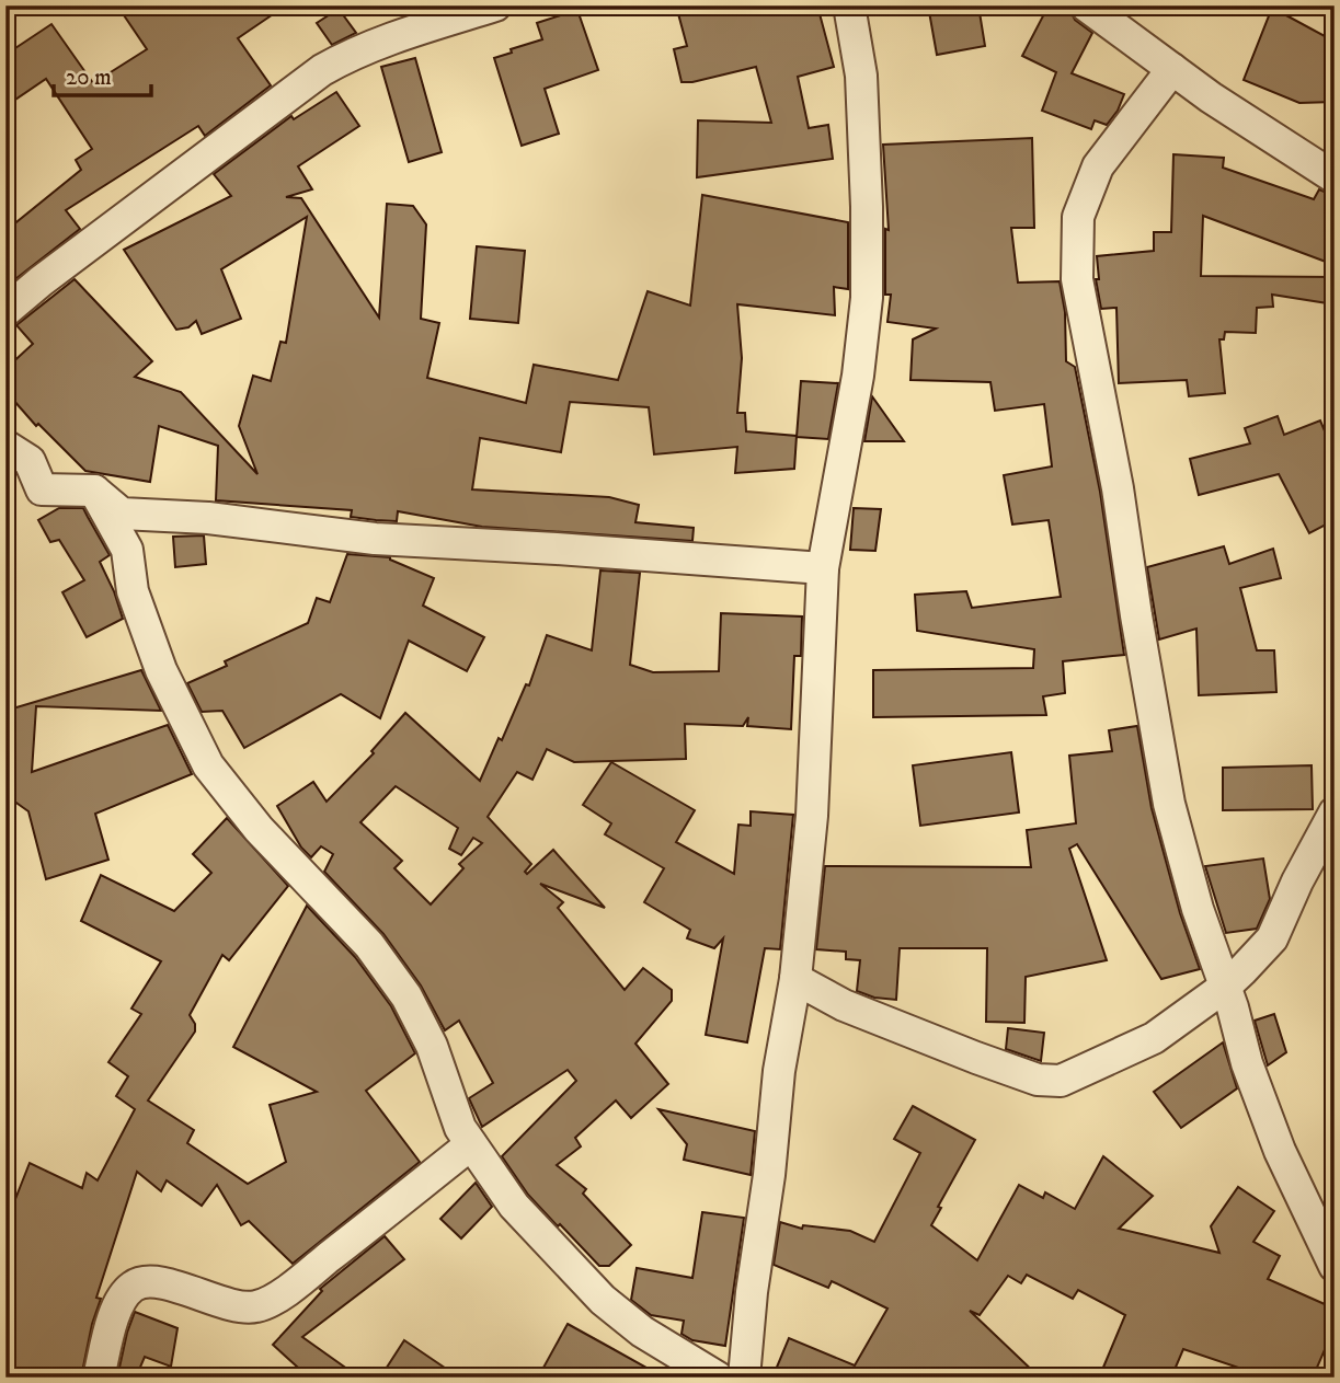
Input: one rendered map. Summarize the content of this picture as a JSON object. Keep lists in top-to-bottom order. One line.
{"scale_bar":"20 m"}
